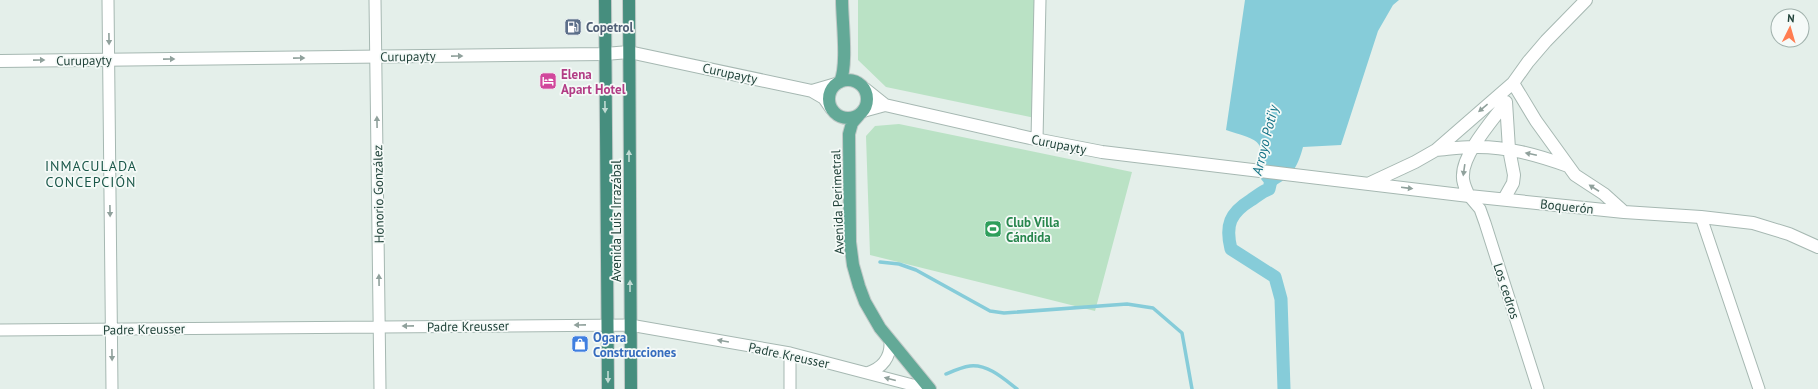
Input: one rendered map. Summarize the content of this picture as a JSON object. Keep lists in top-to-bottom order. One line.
{"streets":{"highway":["Avenida Luis Irrazábal"],"main road":["Avenida Perimetral"],"street":["Curupayty","Honorio González","Boquerón","Los cedros","Padre Kreusser"]},"crossings":[["Curupayty","Honorio González"],["Curupayty","Avenida Perimetral"],["Curupayty","Boquerón"],["Curupayty","Avenida Luis Irrazábal"],["Honorio González","Padre Kreusser"],["Avenida Perimetral","Padre Kreusser"],["Boquerón","Los cedros"],["Avenida Luis Irrazábal","Padre Kreusser"]],"one_way":["Curupayty","Honorio González","Padre Kreusser"],"districts":["INMACULADA CONCEPCIÓN"],"water":["Arroyo Poti'y"],"places":{"fuel station":["Copetrol"],"hotel":["Elena Apart Hotel"],"sports":["Club Villa Cándida"],"shop":["Ogara Construcciones"]},"north":"top"}
